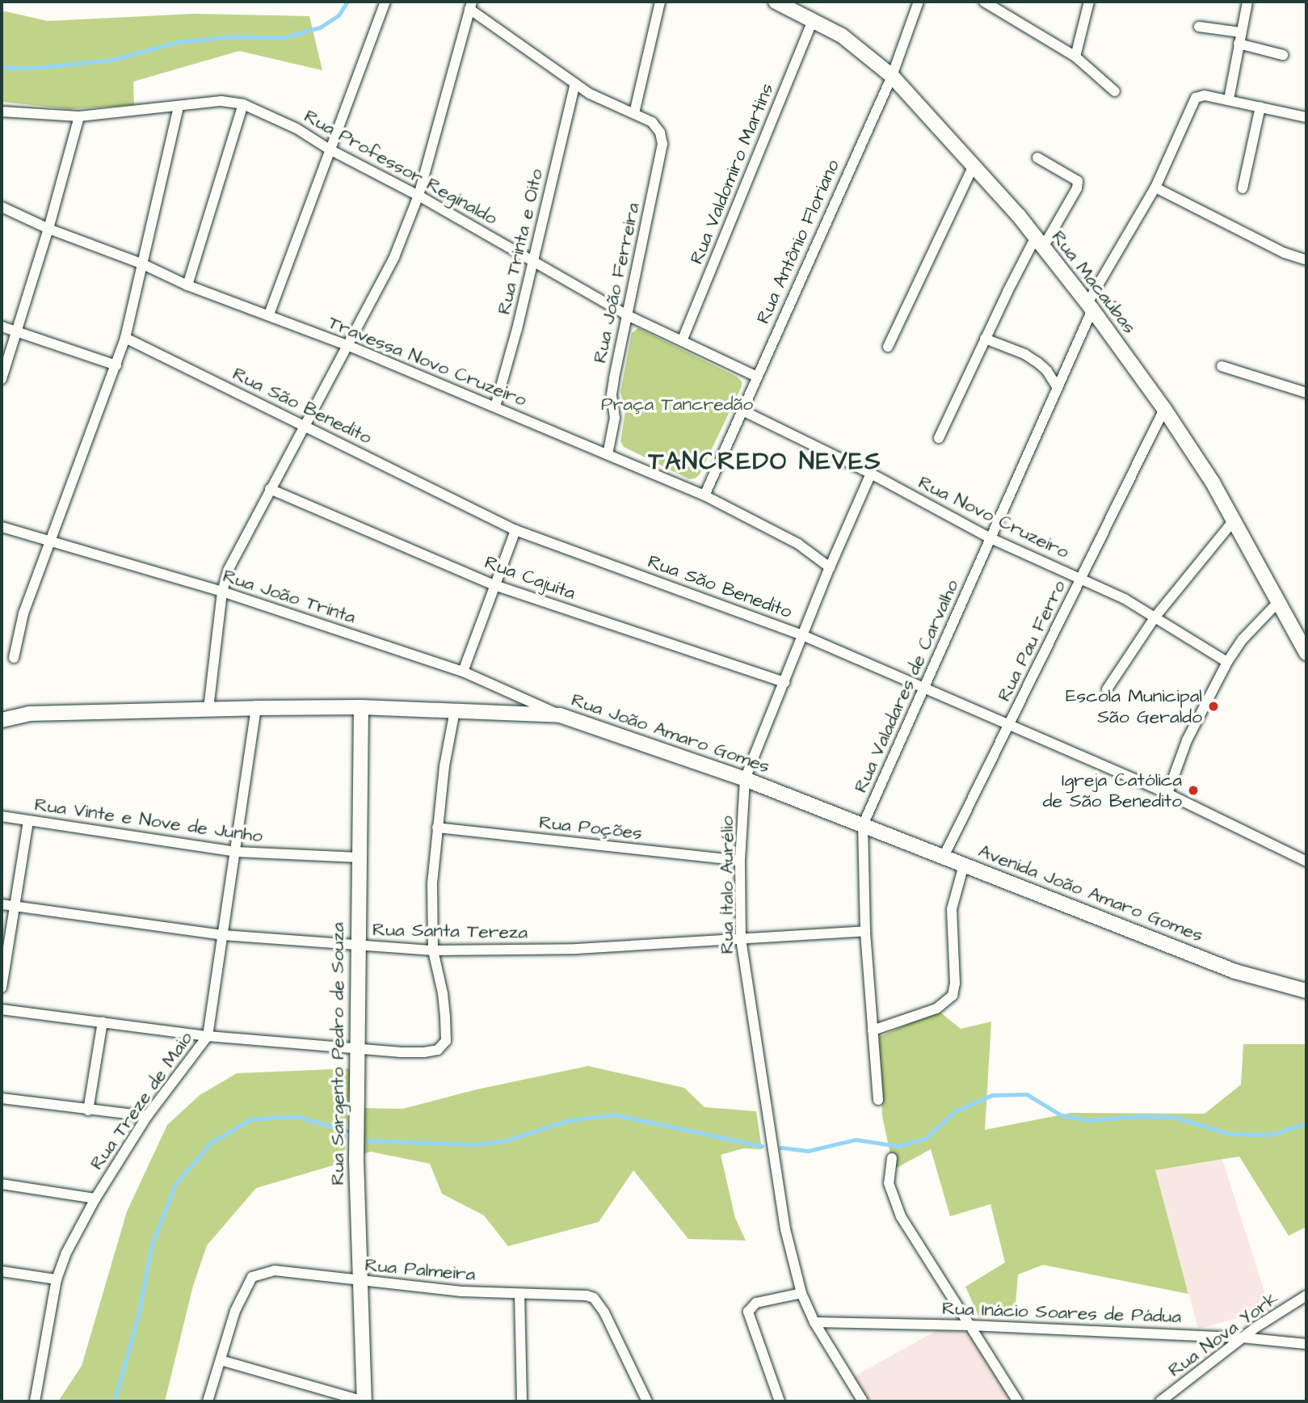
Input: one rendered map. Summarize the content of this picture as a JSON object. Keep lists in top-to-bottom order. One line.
{"streets":{"street":["Rua Professor Reginaldo","Rua Valdomiro Martins","Rua Trinta e Oito","Rua Antônio Floriano","Rua Macaúbas","Rua João Ferreira","Travessa Novo Cruzeiro","Rua São Benedito","Rua Novo Cruzeiro","Rua Cajuíta","Rua João Trinta","Rua Pau Ferro","Rua Valadares de Carvalho","Rua João Amaro Gomes","Rua Vinte e Nove de Junho","Rua Poções","Rua Ítalo Aurélio","Avenida João Amaro Gomes","Rua Santa Tereza","Rua Sargento Pedro de Souza","Rua Treze de Maio","Rua Palmeira","Rua Inácio Soares de Pádua","Rua Nova York"]},"crossings":[["Rua Professor Reginaldo","Rua Valdomiro Martins"],["Rua Professor Reginaldo","Rua Trinta e Oito"],["Rua Professor Reginaldo","Rua Antônio Floriano"],["Rua Professor Reginaldo","Rua João Ferreira"],["Rua Valdomiro Martins","Rua Macaúbas"],["Rua Trinta e Oito","Travessa Novo Cruzeiro"],["Rua Antônio Floriano","Rua Macaúbas"],["Rua Antônio Floriano","Travessa Novo Cruzeiro"],["Rua Antônio Floriano","Rua Novo Cruzeiro"],["Rua Macaúbas","Rua Pau Ferro"],["Rua Macaúbas","Rua Valadares de Carvalho"],["Rua João Ferreira","Travessa Novo Cruzeiro"],["Travessa Novo Cruzeiro","Rua Ítalo Aurélio"],["Rua São Benedito","Rua Pau Ferro"],["Rua São Benedito","Rua Valadares de Carvalho"],["Rua São Benedito","Rua Ítalo Aurélio"],["Rua Novo Cruzeiro","Rua Pau Ferro"],["Rua Novo Cruzeiro","Rua Valadares de Carvalho"],["Rua Novo Cruzeiro","Rua Ítalo Aurélio"],["Rua Cajuíta","Rua Ítalo Aurélio"],["Rua João Trinta","Rua João Amaro Gomes"],["Rua Pau Ferro","Avenida João Amaro Gomes"],["Rua Valadares de Carvalho","Rua João Amaro Gomes"],["Rua Valadares de Carvalho","Avenida João Amaro Gomes"],["Rua Valadares de Carvalho","Rua Santa Tereza"],["Rua João Amaro Gomes","Rua Ítalo Aurélio"],["Rua João Amaro Gomes","Avenida João Amaro Gomes"],["Rua João Amaro Gomes","Rua Sargento Pedro de Souza"],["Rua João Amaro Gomes","Rua Treze de Maio"],["Rua Vinte e Nove de Junho","Rua Sargento Pedro de Souza"],["Rua Vinte e Nove de Junho","Rua Treze de Maio"],["Rua Poções","Rua Ítalo Aurélio"],["Rua Ítalo Aurélio","Rua Santa Tereza"],["Rua Ítalo Aurélio","Rua Inácio Soares de Pádua"],["Rua Santa Tereza","Rua Sargento Pedro de Souza"],["Rua Santa Tereza","Rua Treze de Maio"],["Rua Sargento Pedro de Souza","Rua Palmeira"],["Rua Inácio Soares de Pádua","Rua Nova York"]],"districts":["TANCREDO NEVES"],"parks":["Praça Tancredão"],"places":["Escola Municipal São Geraldo","Igreja Católica de São Benedito"]}
